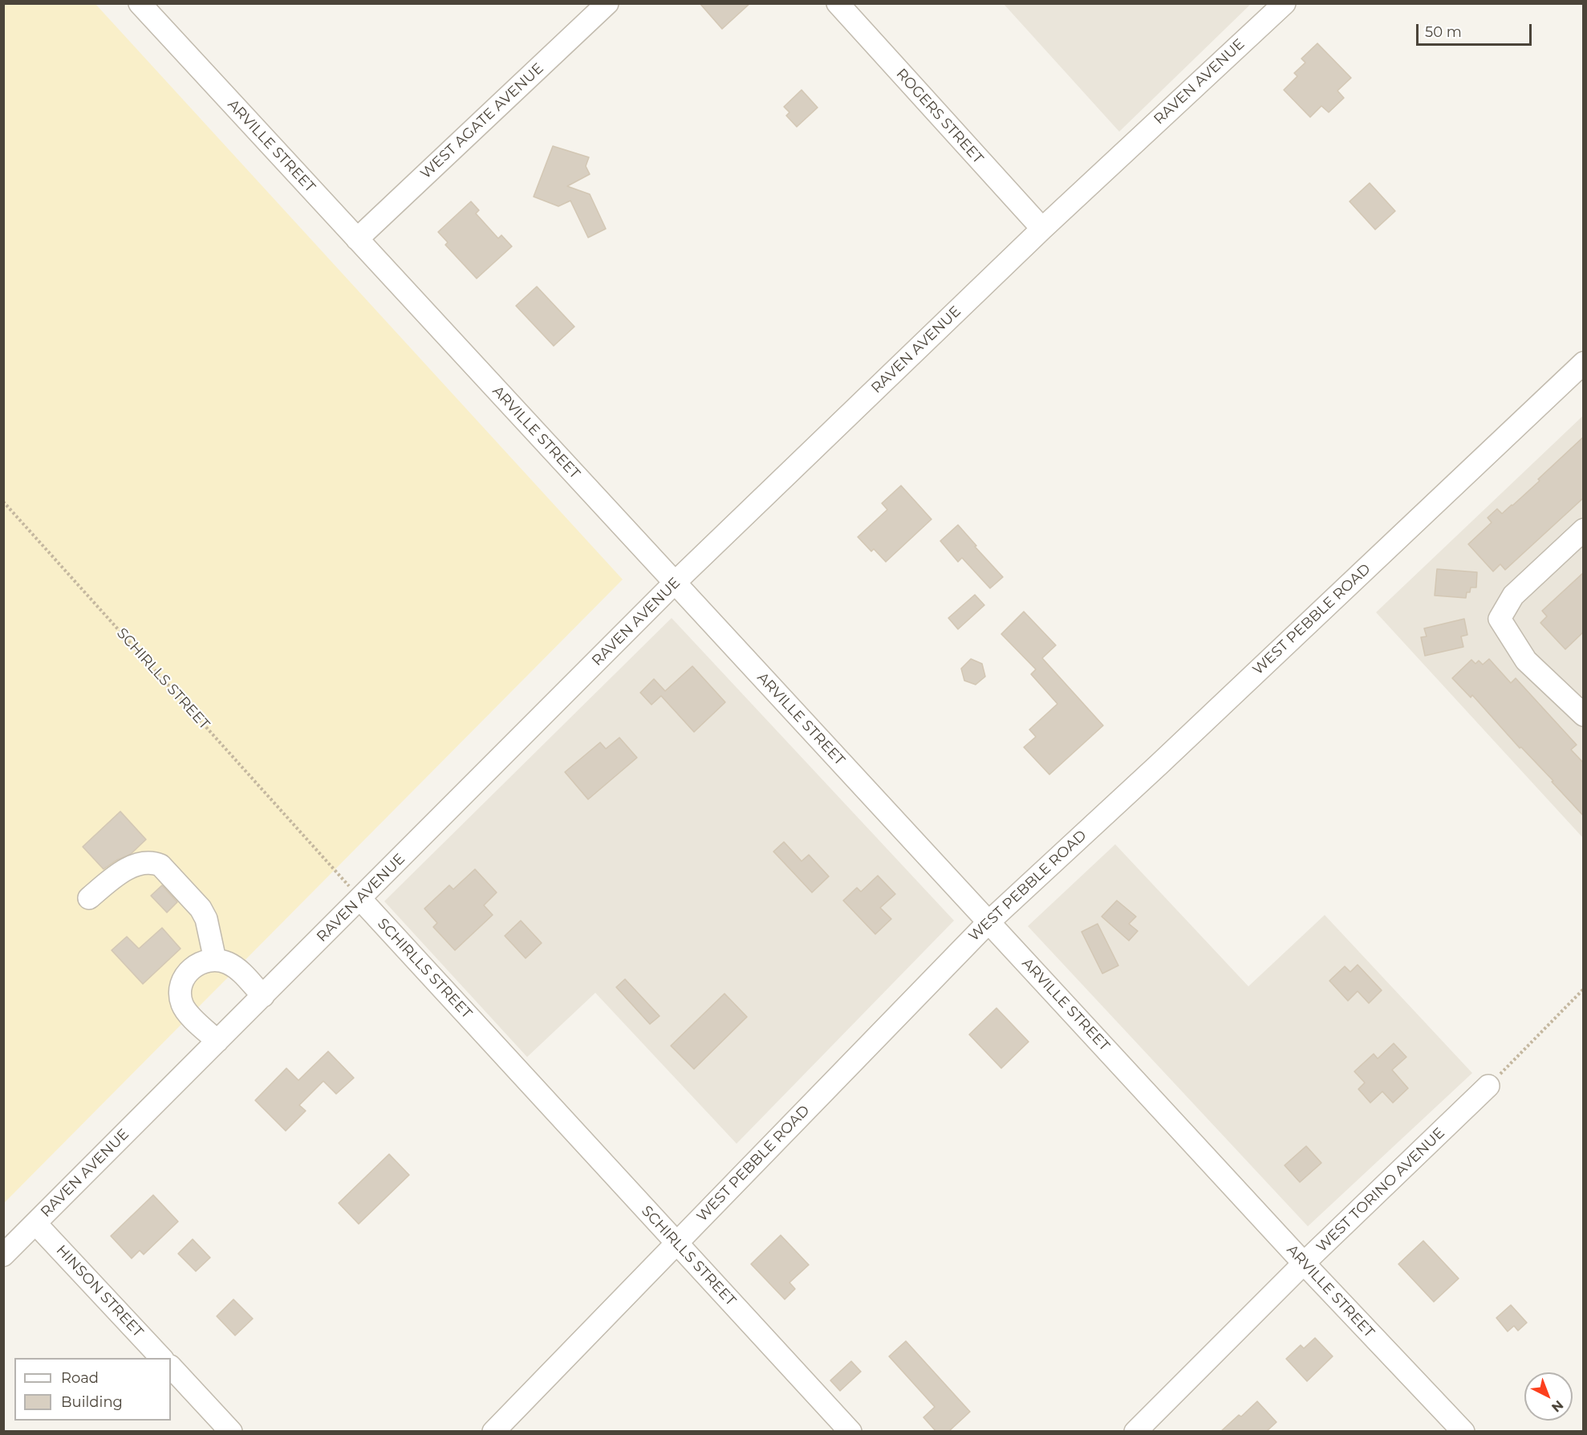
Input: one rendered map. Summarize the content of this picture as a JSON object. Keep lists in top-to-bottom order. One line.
{"streets":{"street":["RAVEN AVENUE","ROGERS STREET","WEST AGATE AVENUE","ARVILLE STREET","WEST PEBBLE ROAD","SCHIRLLS STREET","WEST TORINO AVENUE","HINSON STREET"]},"crossings":[["RAVEN AVENUE","ROGERS STREET"],["RAVEN AVENUE","ARVILLE STREET"],["RAVEN AVENUE","SCHIRLLS STREET"],["RAVEN AVENUE","HINSON STREET"],["WEST AGATE AVENUE","ARVILLE STREET"],["ARVILLE STREET","WEST PEBBLE ROAD"],["ARVILLE STREET","WEST TORINO AVENUE"],["WEST PEBBLE ROAD","SCHIRLLS STREET"]],"legend":["Road","Building"],"scale_bar":"50 m","north":"bottom right"}
